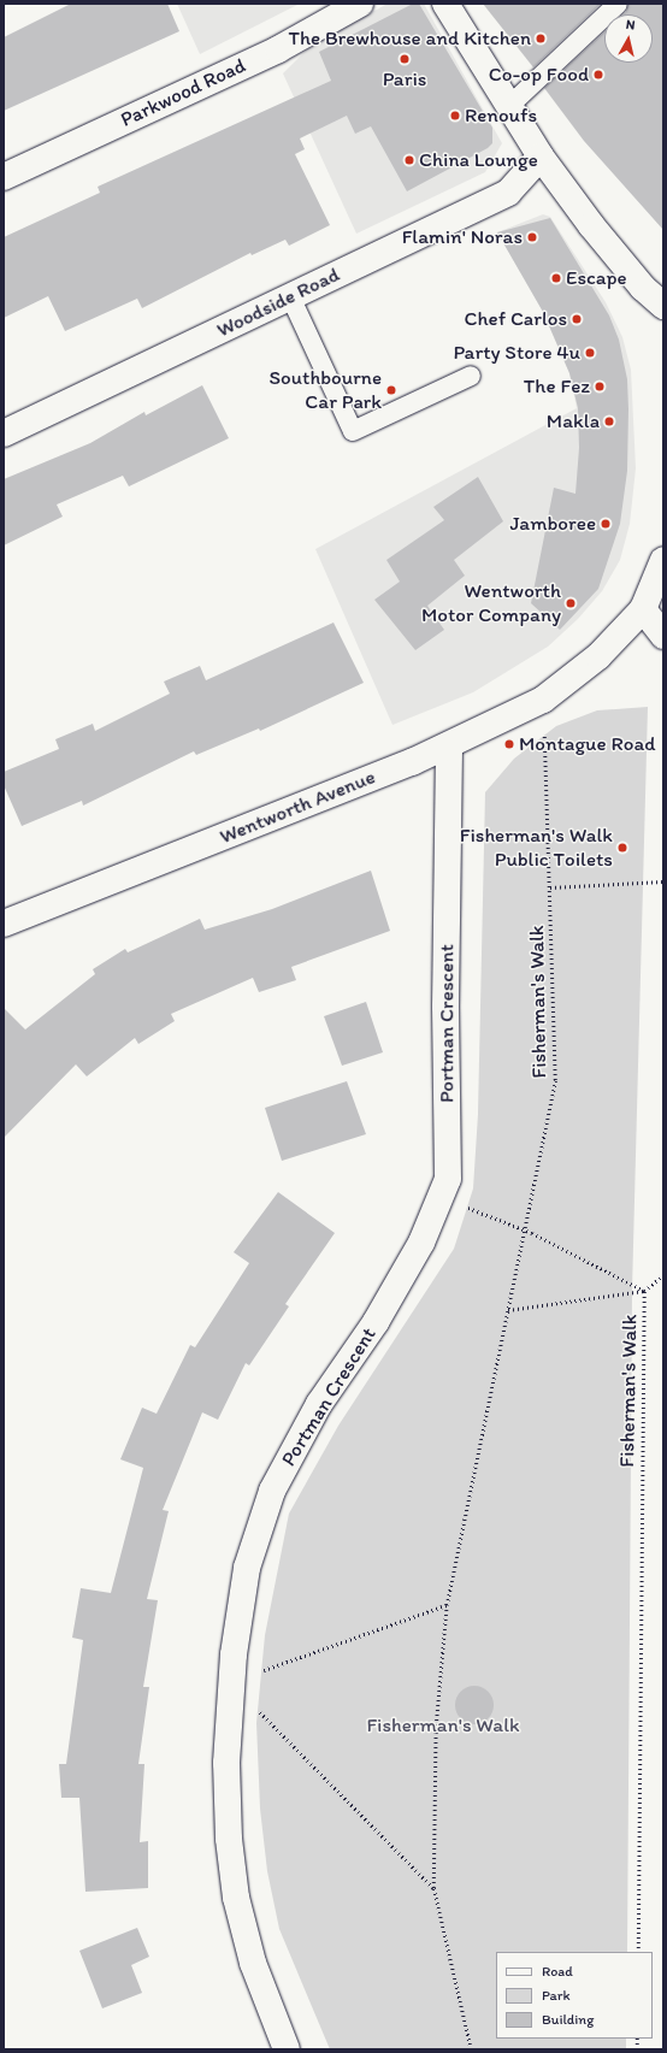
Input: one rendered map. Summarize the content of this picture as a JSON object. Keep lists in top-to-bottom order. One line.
{"streets":{"street":["Parkwood Road","Woodside Road","Wentworth Avenue","Portman Crescent"],"path":["Fisherman's Walk"]},"crossings":[["Wentworth Avenue","Fisherman's Walk"],["Wentworth Avenue","Portman Crescent"],["Fisherman's Walk","Portman Crescent"]],"parks":["Fisherman's Walk"],"places":["The Brewhouse and Kitchen","Paris","Co-op Food","Renoufs","China Lounge","Flamin' Noras","Escape","Chef Carlos","Party Store 4u","The Fez","Southbourne Car Park","Makla","Jamboree","Wentworth Motor Company","Montague Road","Fisherman's Walk Public Toilets"],"legend":["Road","Park","Building"],"north":"top"}
